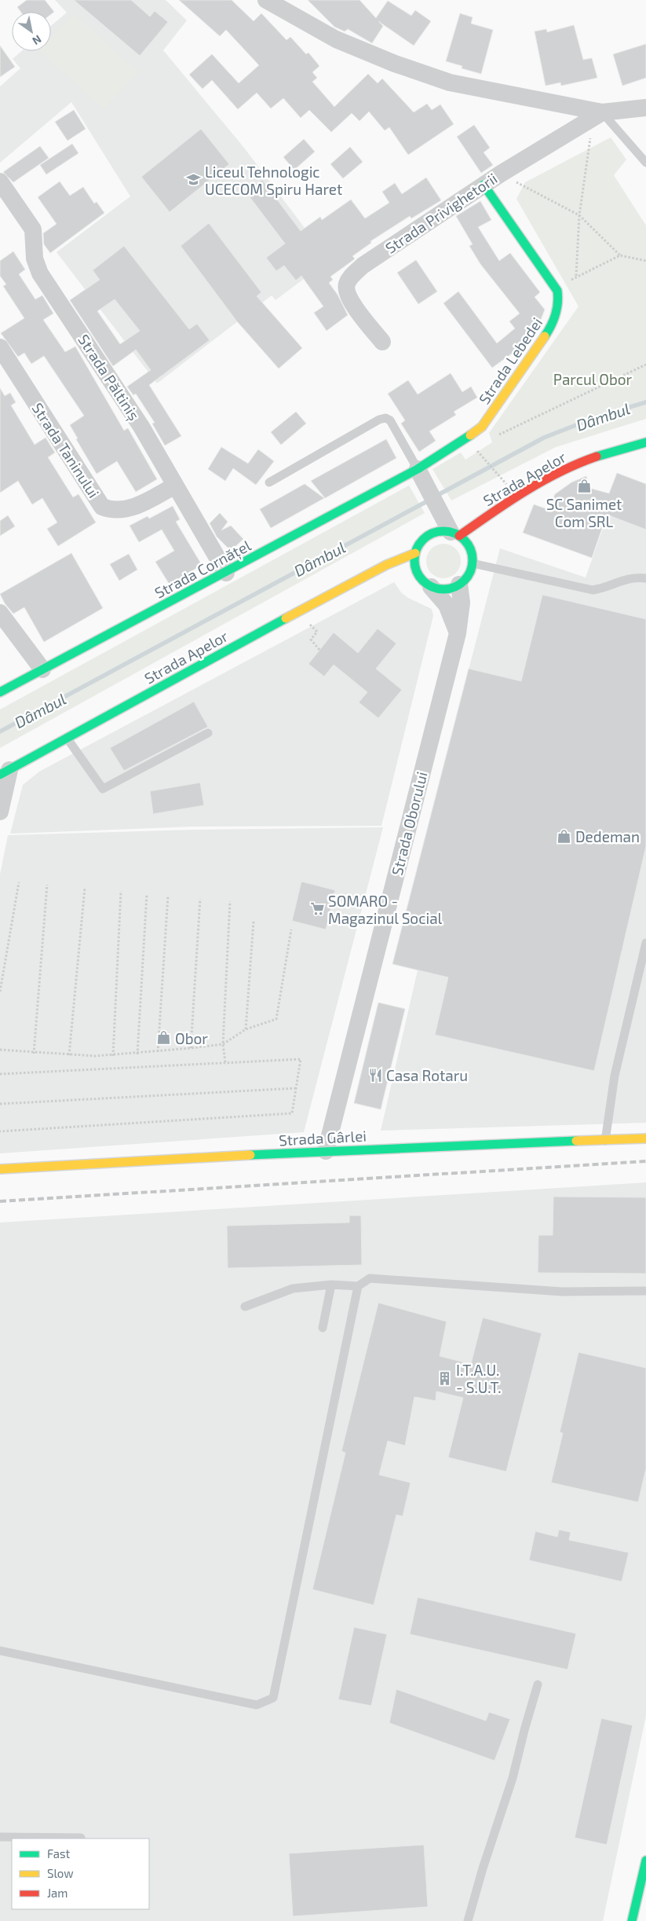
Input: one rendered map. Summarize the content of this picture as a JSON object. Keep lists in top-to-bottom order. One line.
{"streets":{"street":["Strada Privighetorii","Strada Lebedei","Strada Păltiniș","Strada Taninului","Strada Apelor","Strada Cornățel","Strada Oborului","Strada Gârlei"]},"crossings":[["Strada Lebedei","Strada Cornățel"],["Strada Păltiniș","Strada Taninului"],["Strada Păltiniș","Strada Cornățel"],["Strada Apelor","Strada Oborului"],["Strada Oborului","Strada Gârlei"]],"water":["Dâmbul"],"parks":["Parcul Obor"],"places":{"school or university":["Liceul Tehnologic UCECOM Spiru Haret"],"shop":["SC Sanimet Com SRL","Dedeman","Obor"],"supermarket":["SOMARO - Magazinul Social"],"restaurant":["Casa Rotaru"],"building":["I.T.A.U. - S.U.T."]},"legend":["Fast","Slow","Jam"],"north":"bottom right"}
